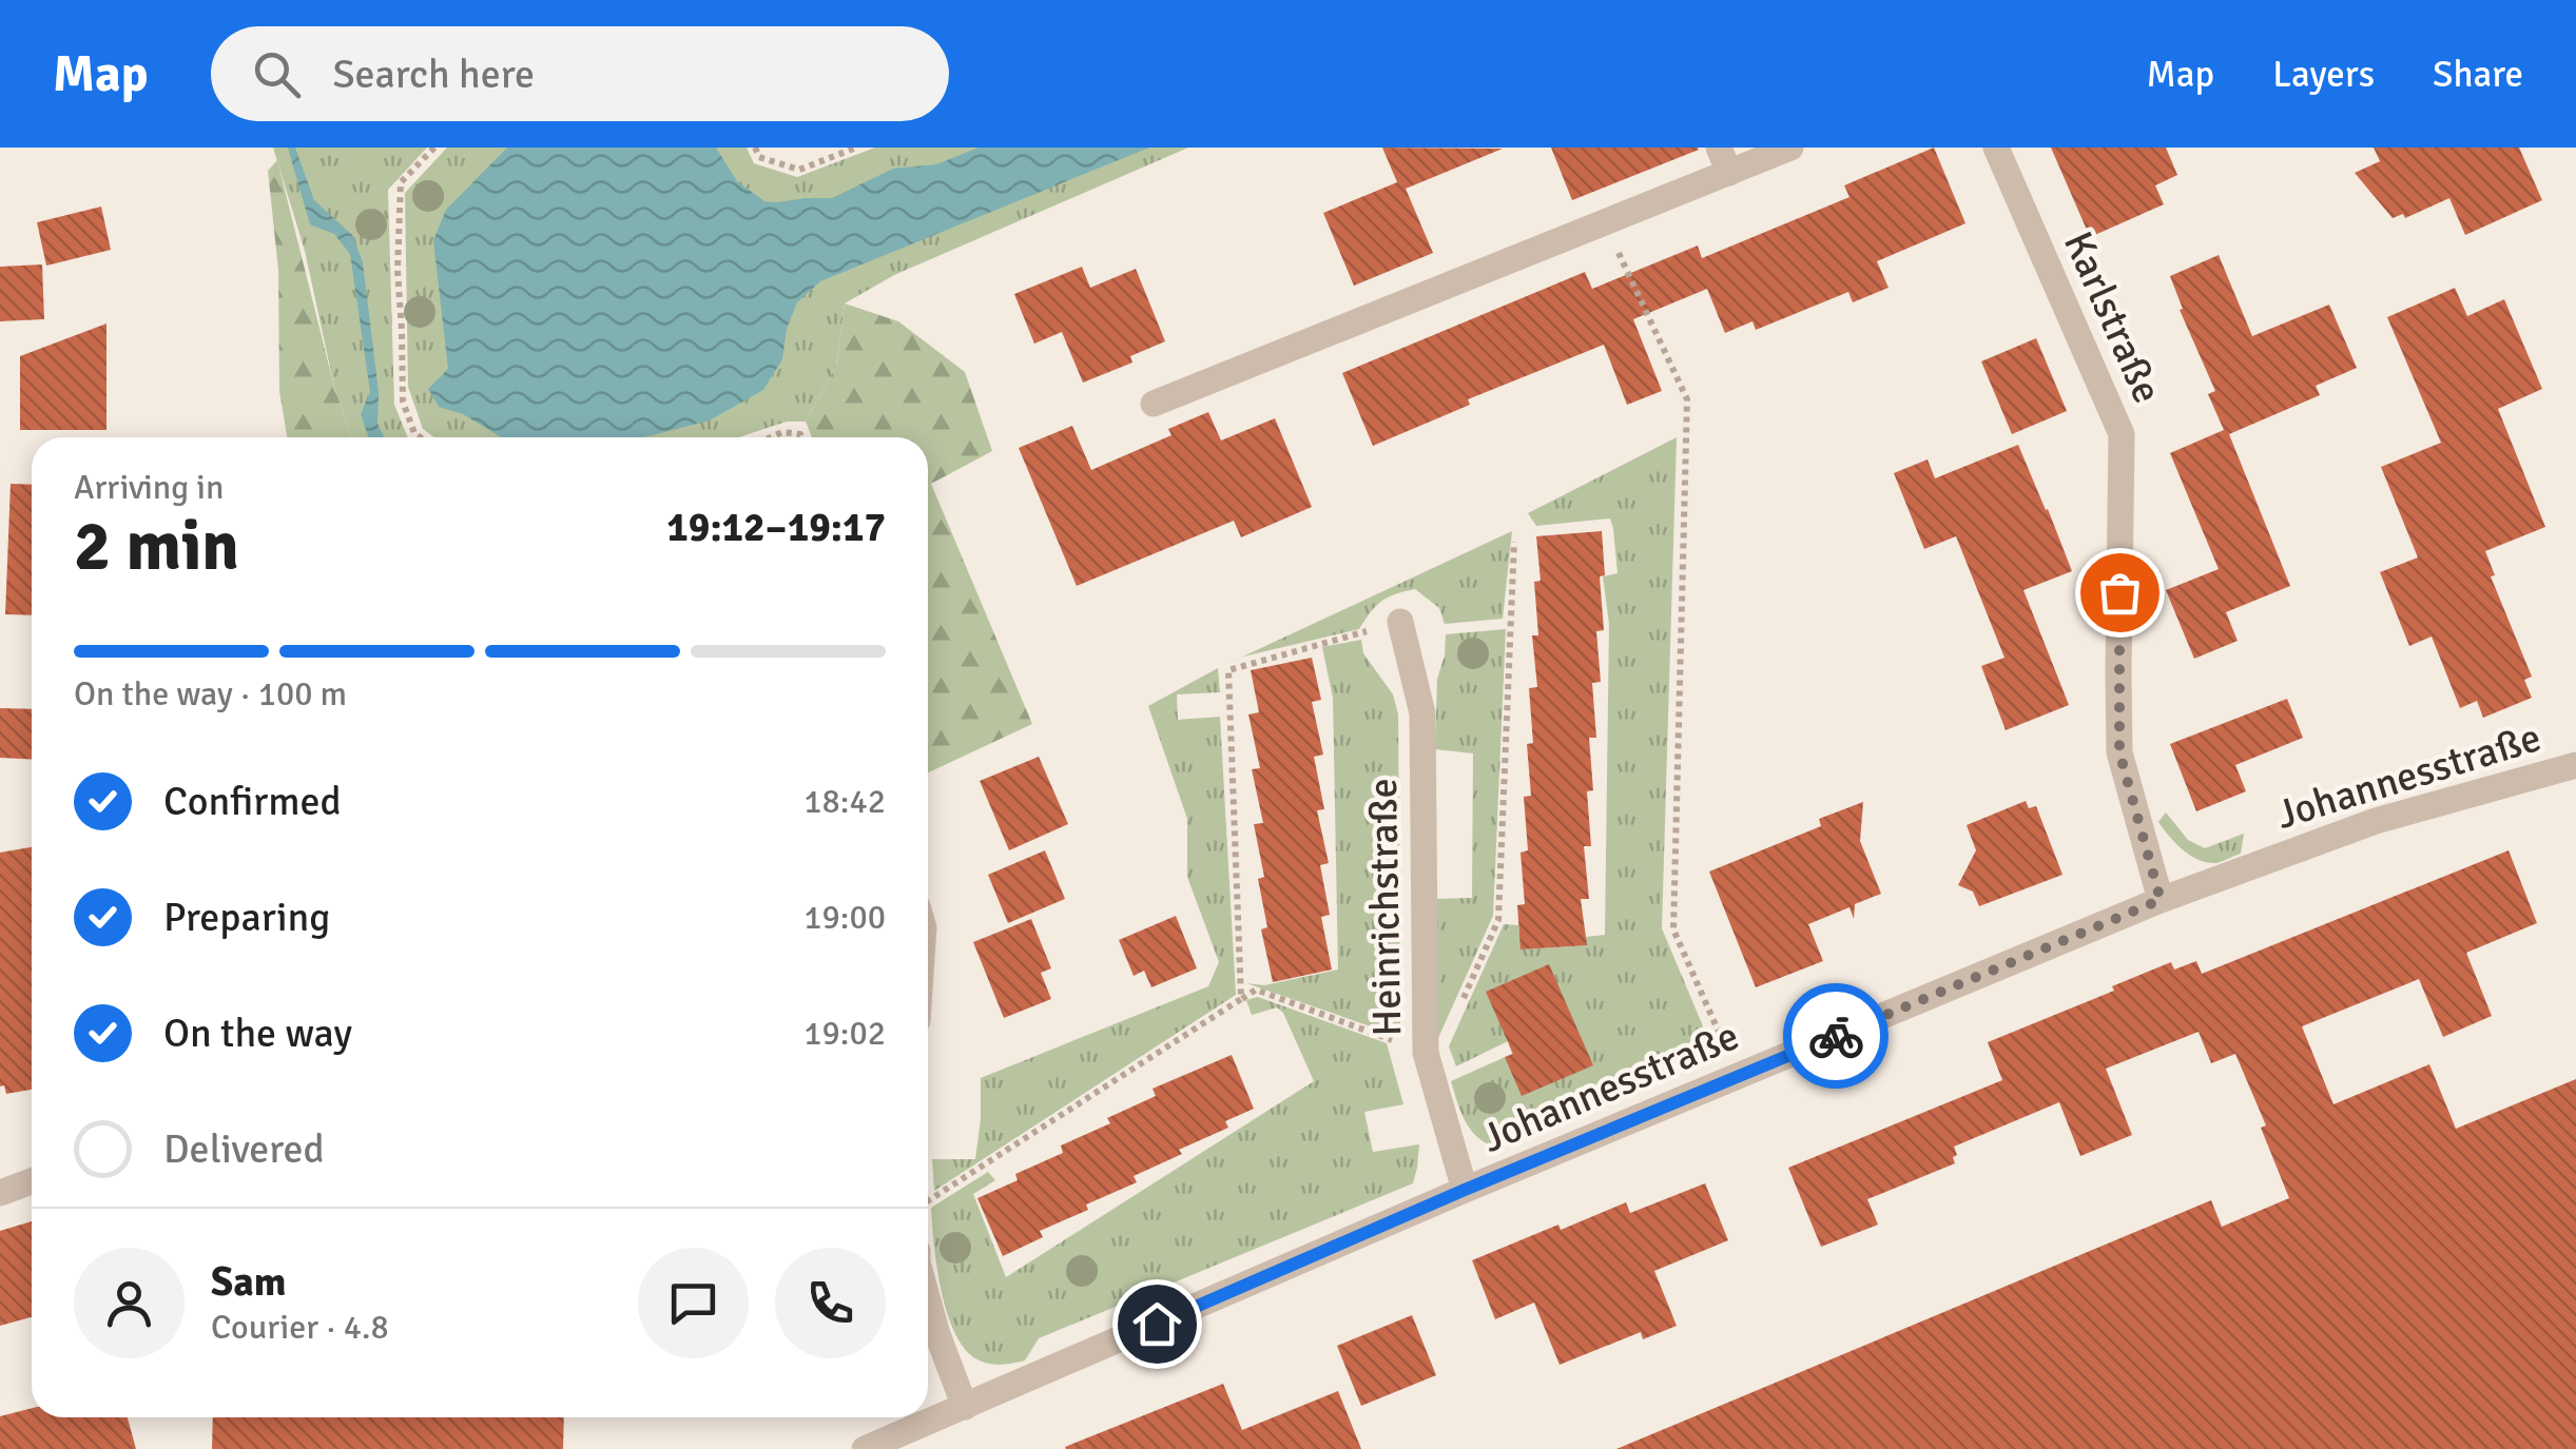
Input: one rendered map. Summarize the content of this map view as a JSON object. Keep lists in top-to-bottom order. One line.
{"streets":{"street":["Karlstraße","Johannesstraße","Heinrichstraße"]},"crossings":[["Karlstraße","Johannesstraße"],["Johannesstraße","Heinrichstraße"]],"page":{"header":"Map","search":"Search here","nav":["Map","Layers","Share"],"heading":["2 min","Arriving in","19:12–19:17"],"panel":["Sam","Courier · 4.8"],"bar":"On the way · 100 m","list":[["Confirmed","18:42"],["Preparing","19:00"],["On the way","19:02"],"Delivered"]}}
